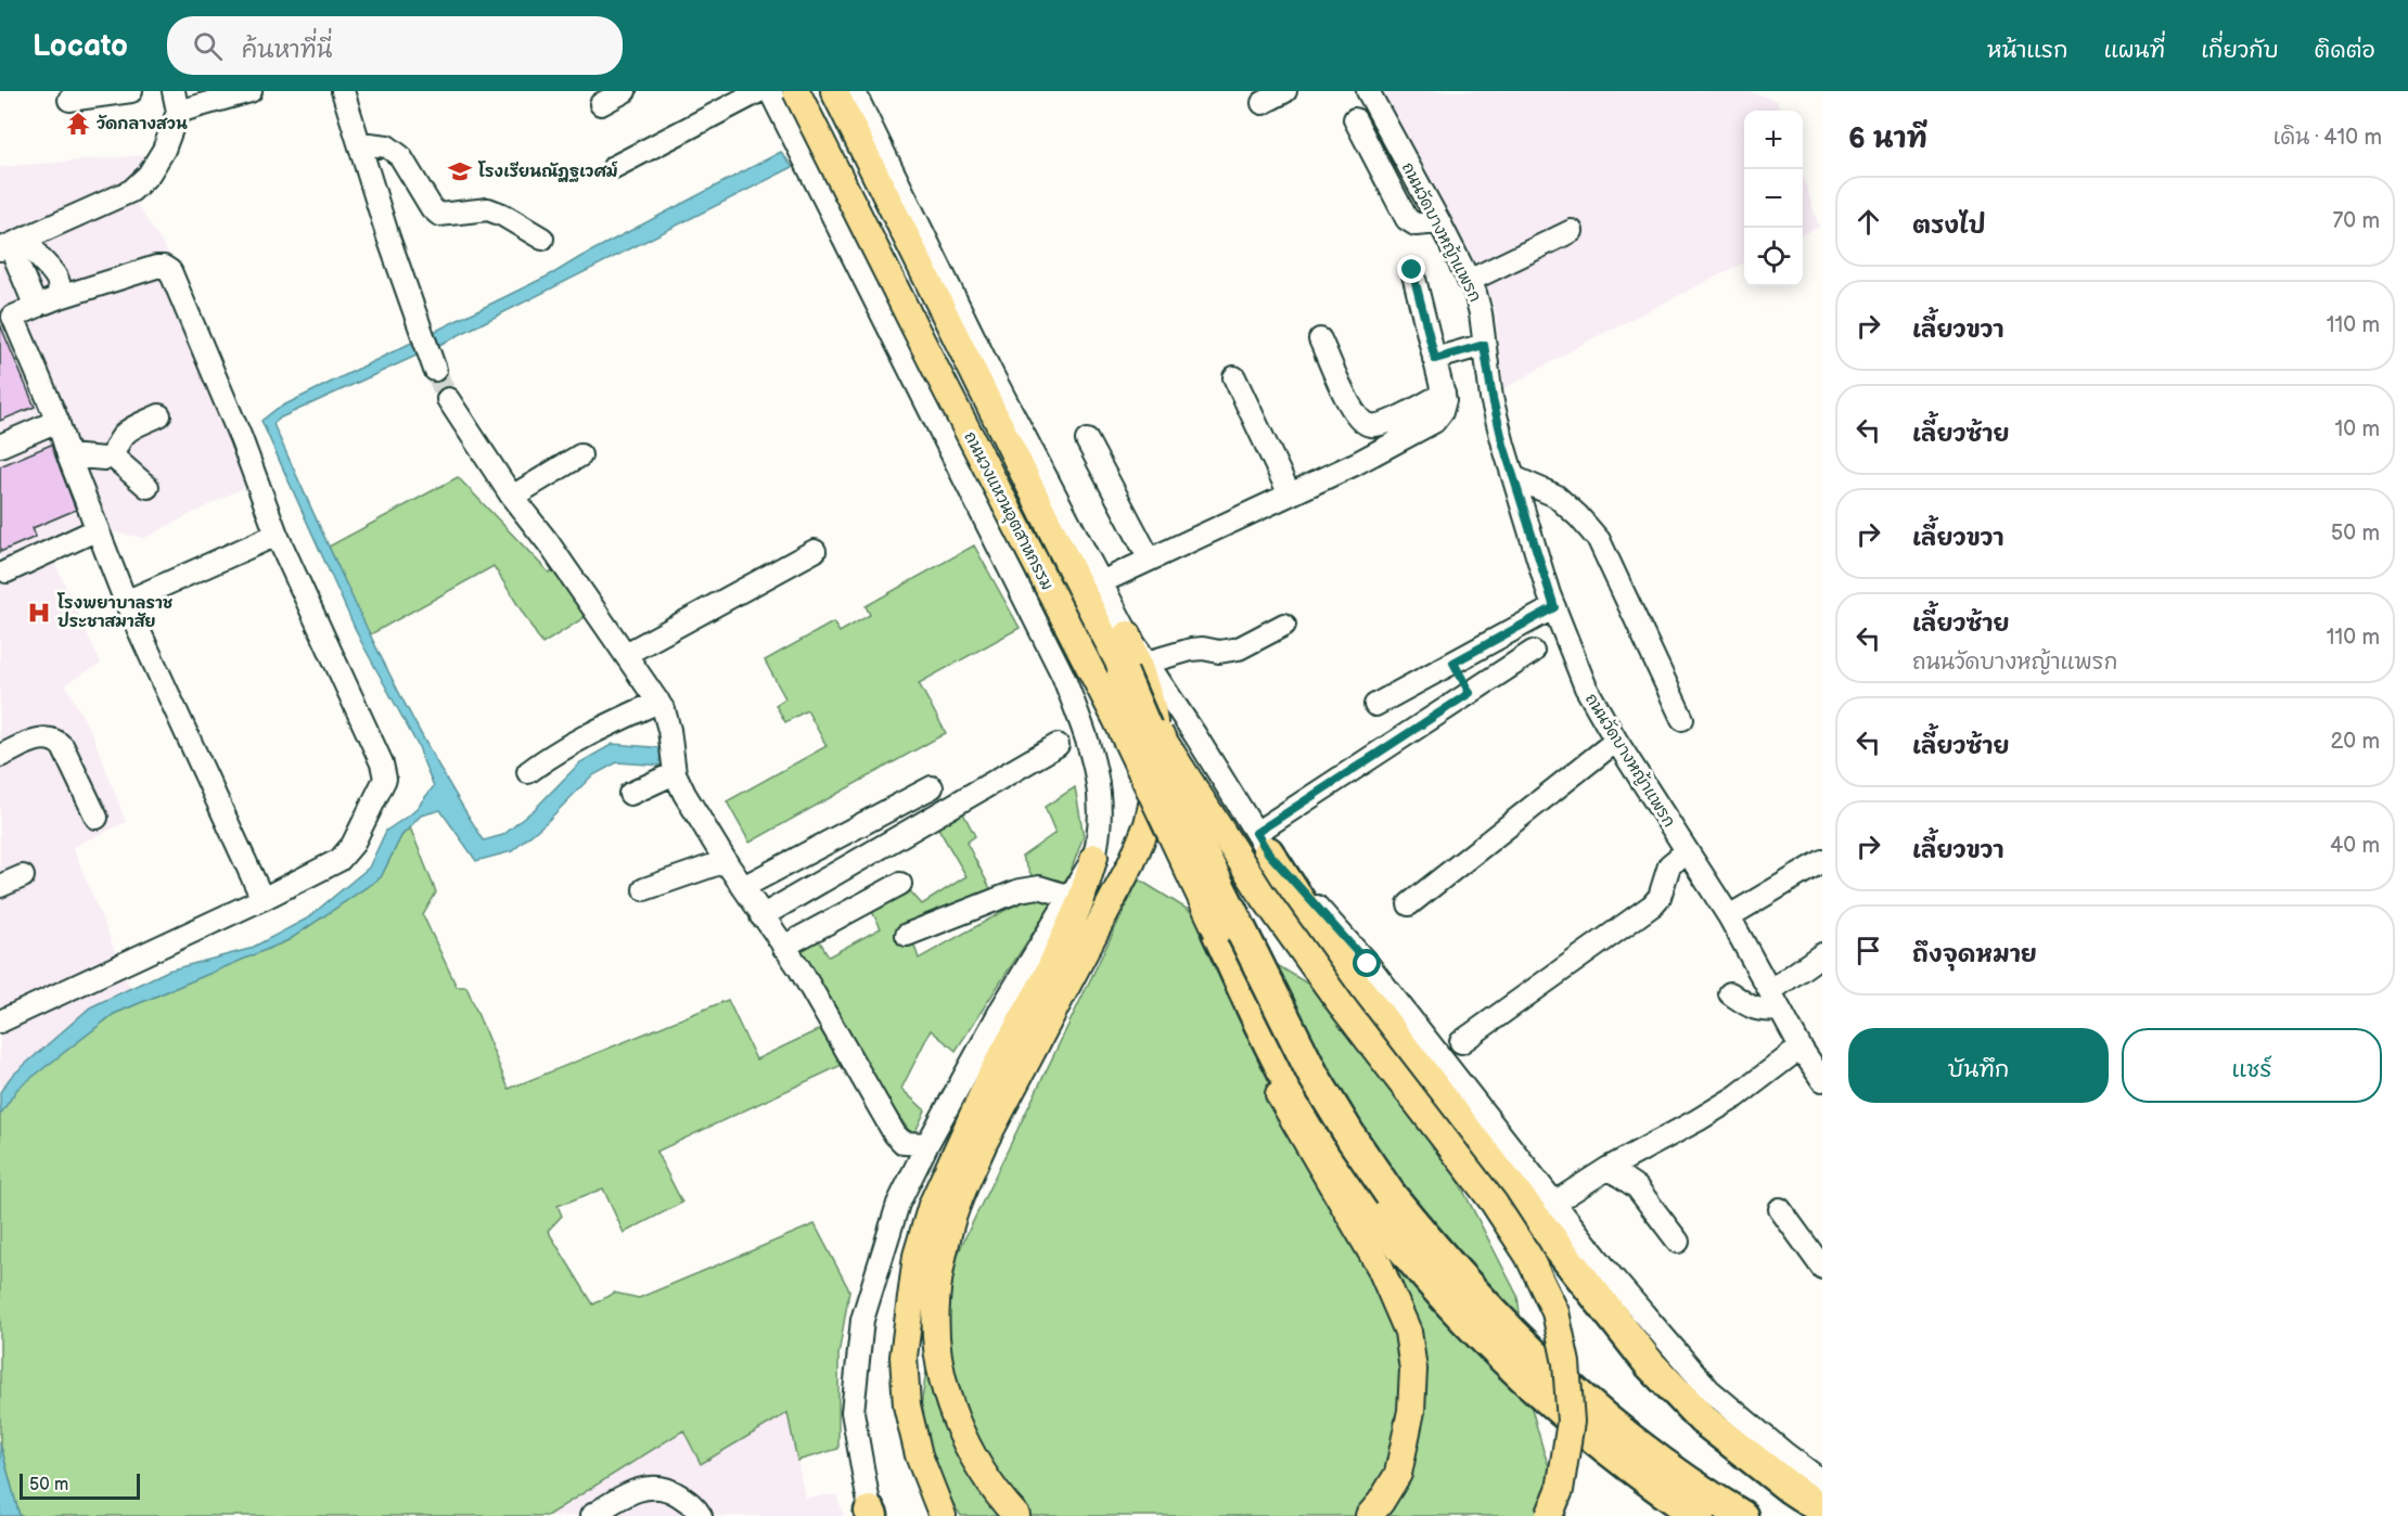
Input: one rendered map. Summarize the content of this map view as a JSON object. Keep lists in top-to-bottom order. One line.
{"streets":{"main road":["ถนนวงแหวนอุตสาหกรรม"],"street":["ถนนวัดบางหญ้าแพรก"]},"places":{"temple":["วัดกลางสวน"],"school or university":["โรงเรียนณัฏฐเวศม์"],"hospital":["โรงพยาบาลราช ประชาสมาสัย"]},"scale_bar":"50 m","page":{"header":"Locato","search":"ค้นหาที่นี่","nav":["หน้าแรก","แผนที่","เกี่ยวกับ","ติดต่อ"],"heading":["6 นาที","เดิน · 410 m"],"map_buttons":["+","−"],"list":[["ตรงไป","70 m"],["เลี้ยวขวา","110 m"],["เลี้ยวซ้าย","10 m"],["เลี้ยวขวา","50 m"],["เลี้ยวซ้าย","ถนนวัดบางหญ้าแพรก","110 m"],["เลี้ยวซ้าย","20 m"],["เลี้ยวขวา","40 m"],"ถึงจุดหมาย"],"buttons":["บันทึก","แชร์"],"scale":"50 m"}}
